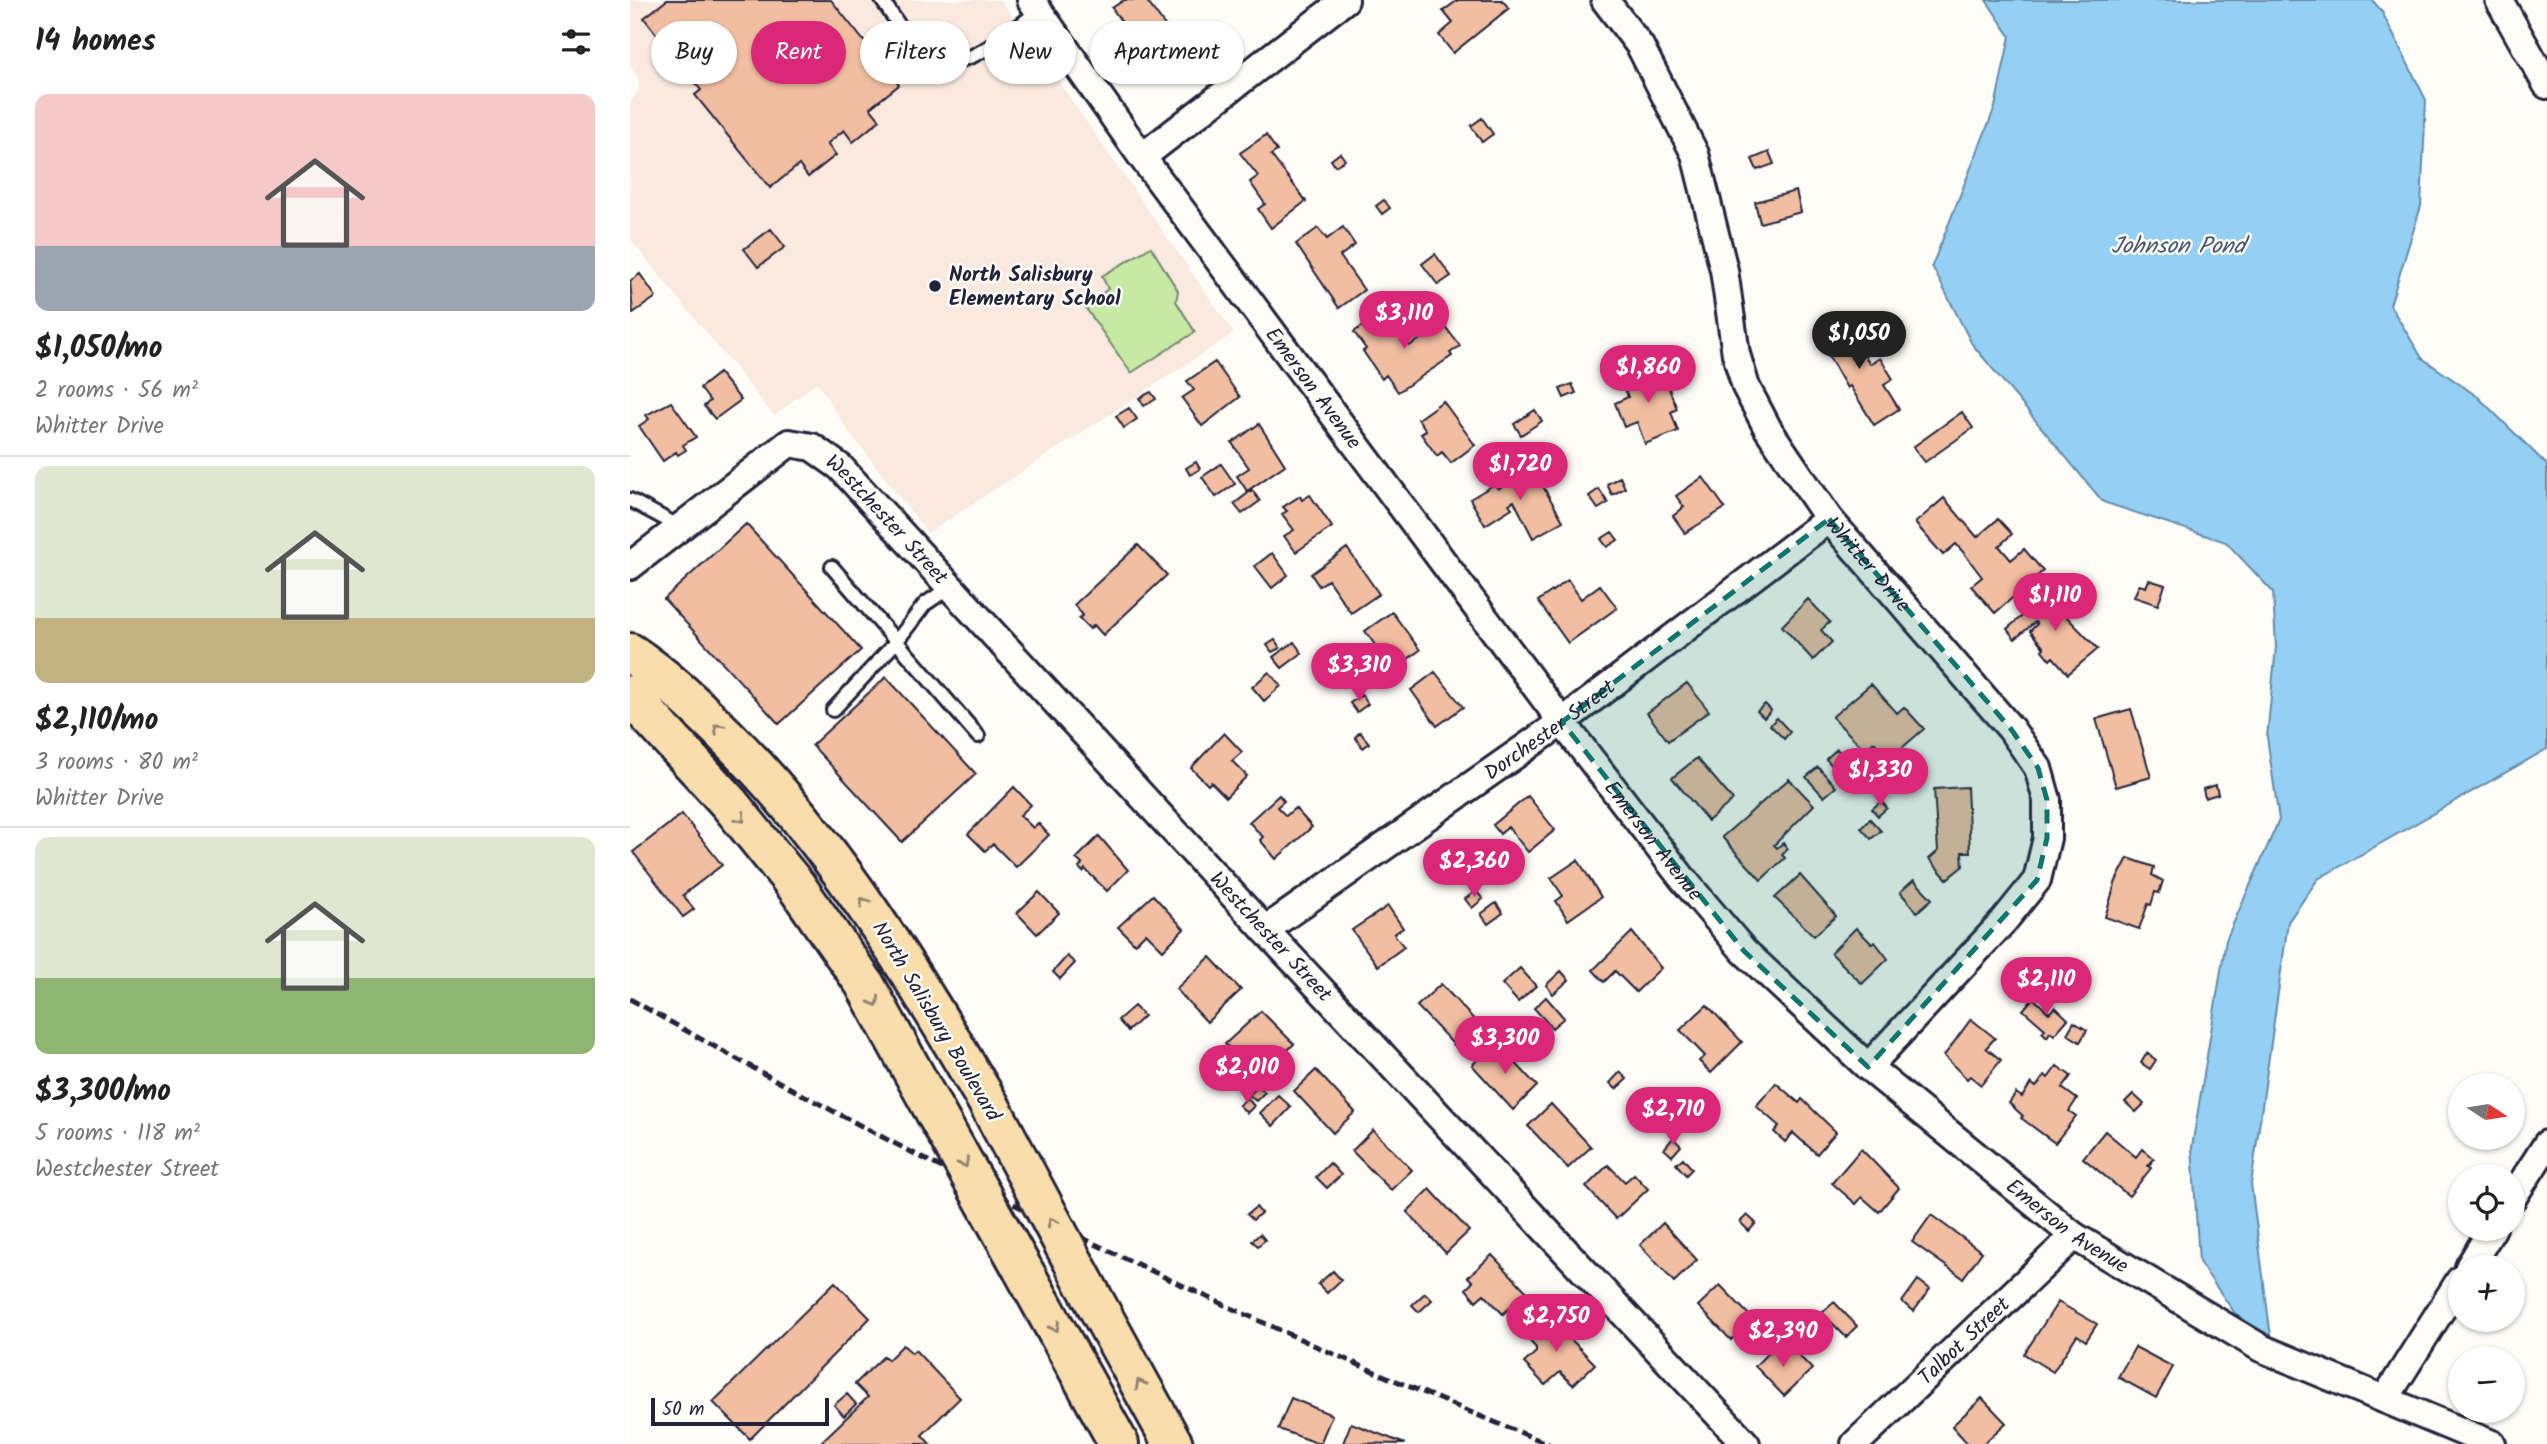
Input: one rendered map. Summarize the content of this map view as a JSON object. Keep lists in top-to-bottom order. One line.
{"streets":{"main road":["North Salisbury Boulevard"],"street":["Emerson Avenue","Westchester Street","Whitter Drive","Dorchester Street","Talbot Street"]},"crossings":[["Emerson Avenue","Whitter Drive"],["Emerson Avenue","Dorchester Street"],["Emerson Avenue","Talbot Street"],["Westchester Street","Dorchester Street"],["Whitter Drive","Dorchester Street"]],"water":["Johnson Pond"],"places":["North Salisbury Elementary School"],"scale_bar":"50 m","north":"right","page":{"heading":"14 homes","chip":["Buy","Rent","Filters","New","Apartment"],"list":[{"name":"$1,050/mo","note":"2 rooms · 56 m² · Whitter Drive"},{"name":"$2,110/mo","note":"3 rooms · 80 m² · Whitter Drive"},{"name":"$3,300/mo","note":"5 rooms · 118 m² · Westchester Street"}],"price":["$3,110","$1,050","$1,860","$1,720","$1,110","$3,310","$1,330","$2,360","$2,110","$3,300","$2,010","$2,710","$2,750","$2,390"],"map_buttons":["+","−"],"scale":"50 m"}}
